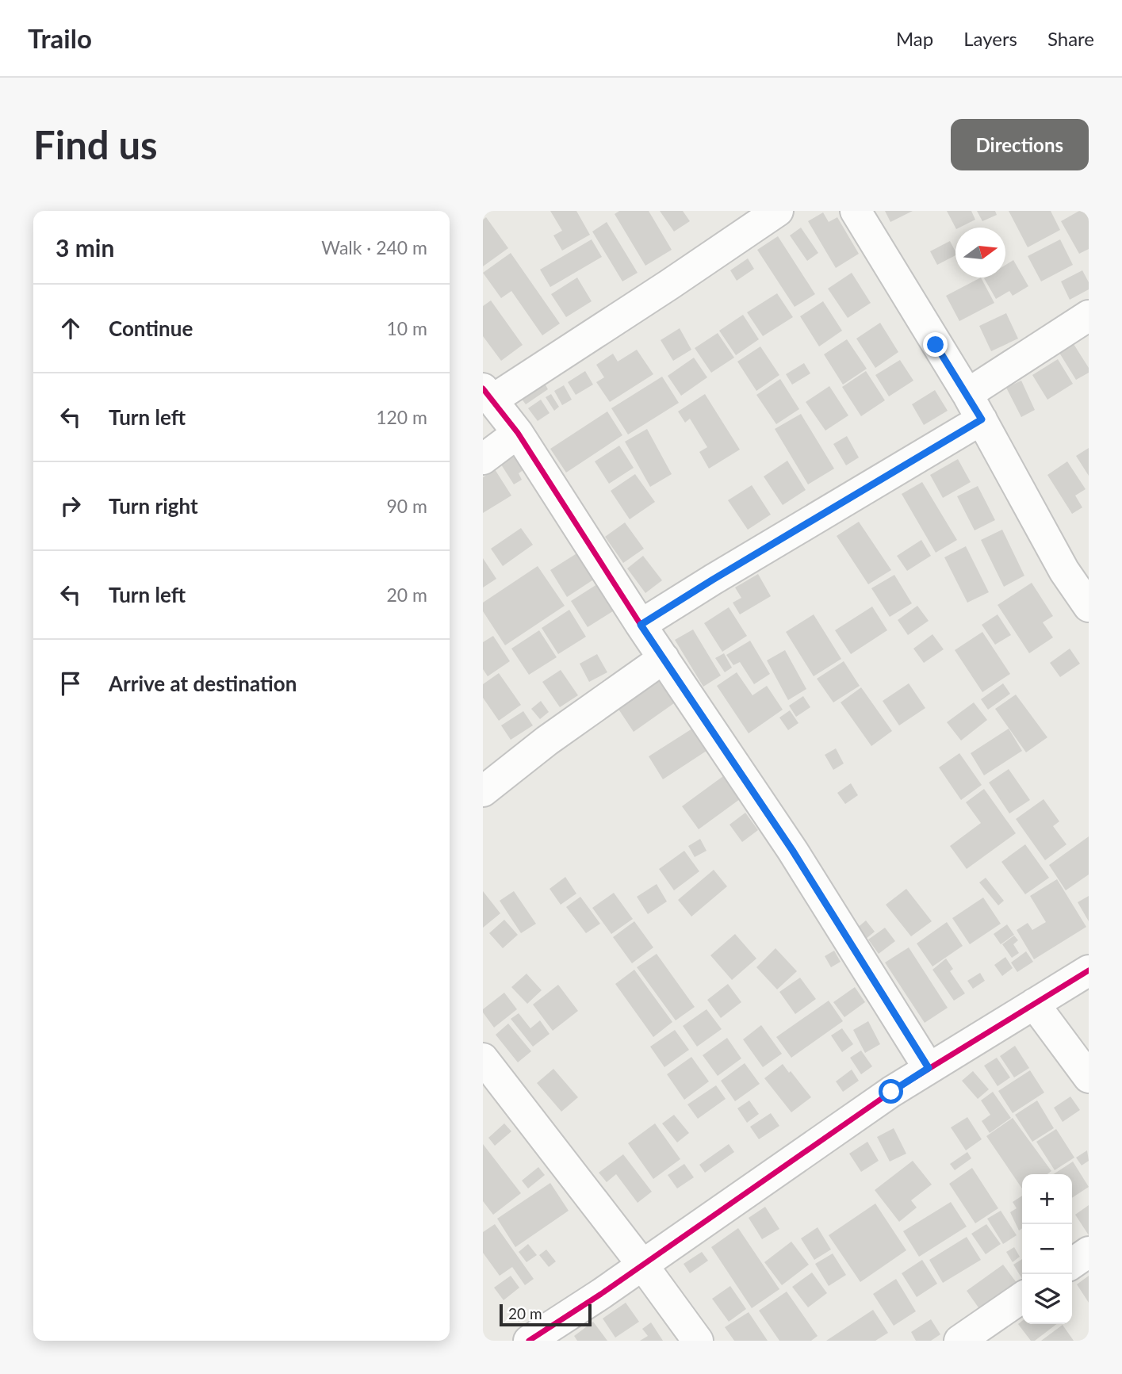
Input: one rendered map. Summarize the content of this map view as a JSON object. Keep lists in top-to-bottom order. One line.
{"scale_bar":"20 m","north":"right","page":{"header":"Trailo","nav":["Map","Layers","Share"],"buttons":"Directions","title":"Find us","heading":["3 min","Walk · 240 m"],"list":[["Continue","10 m"],["Turn left","120 m"],["Turn right","90 m"],["Turn left","20 m"],"Arrive at destination"],"map_buttons":["+","−"],"scale":"20 m"}}
